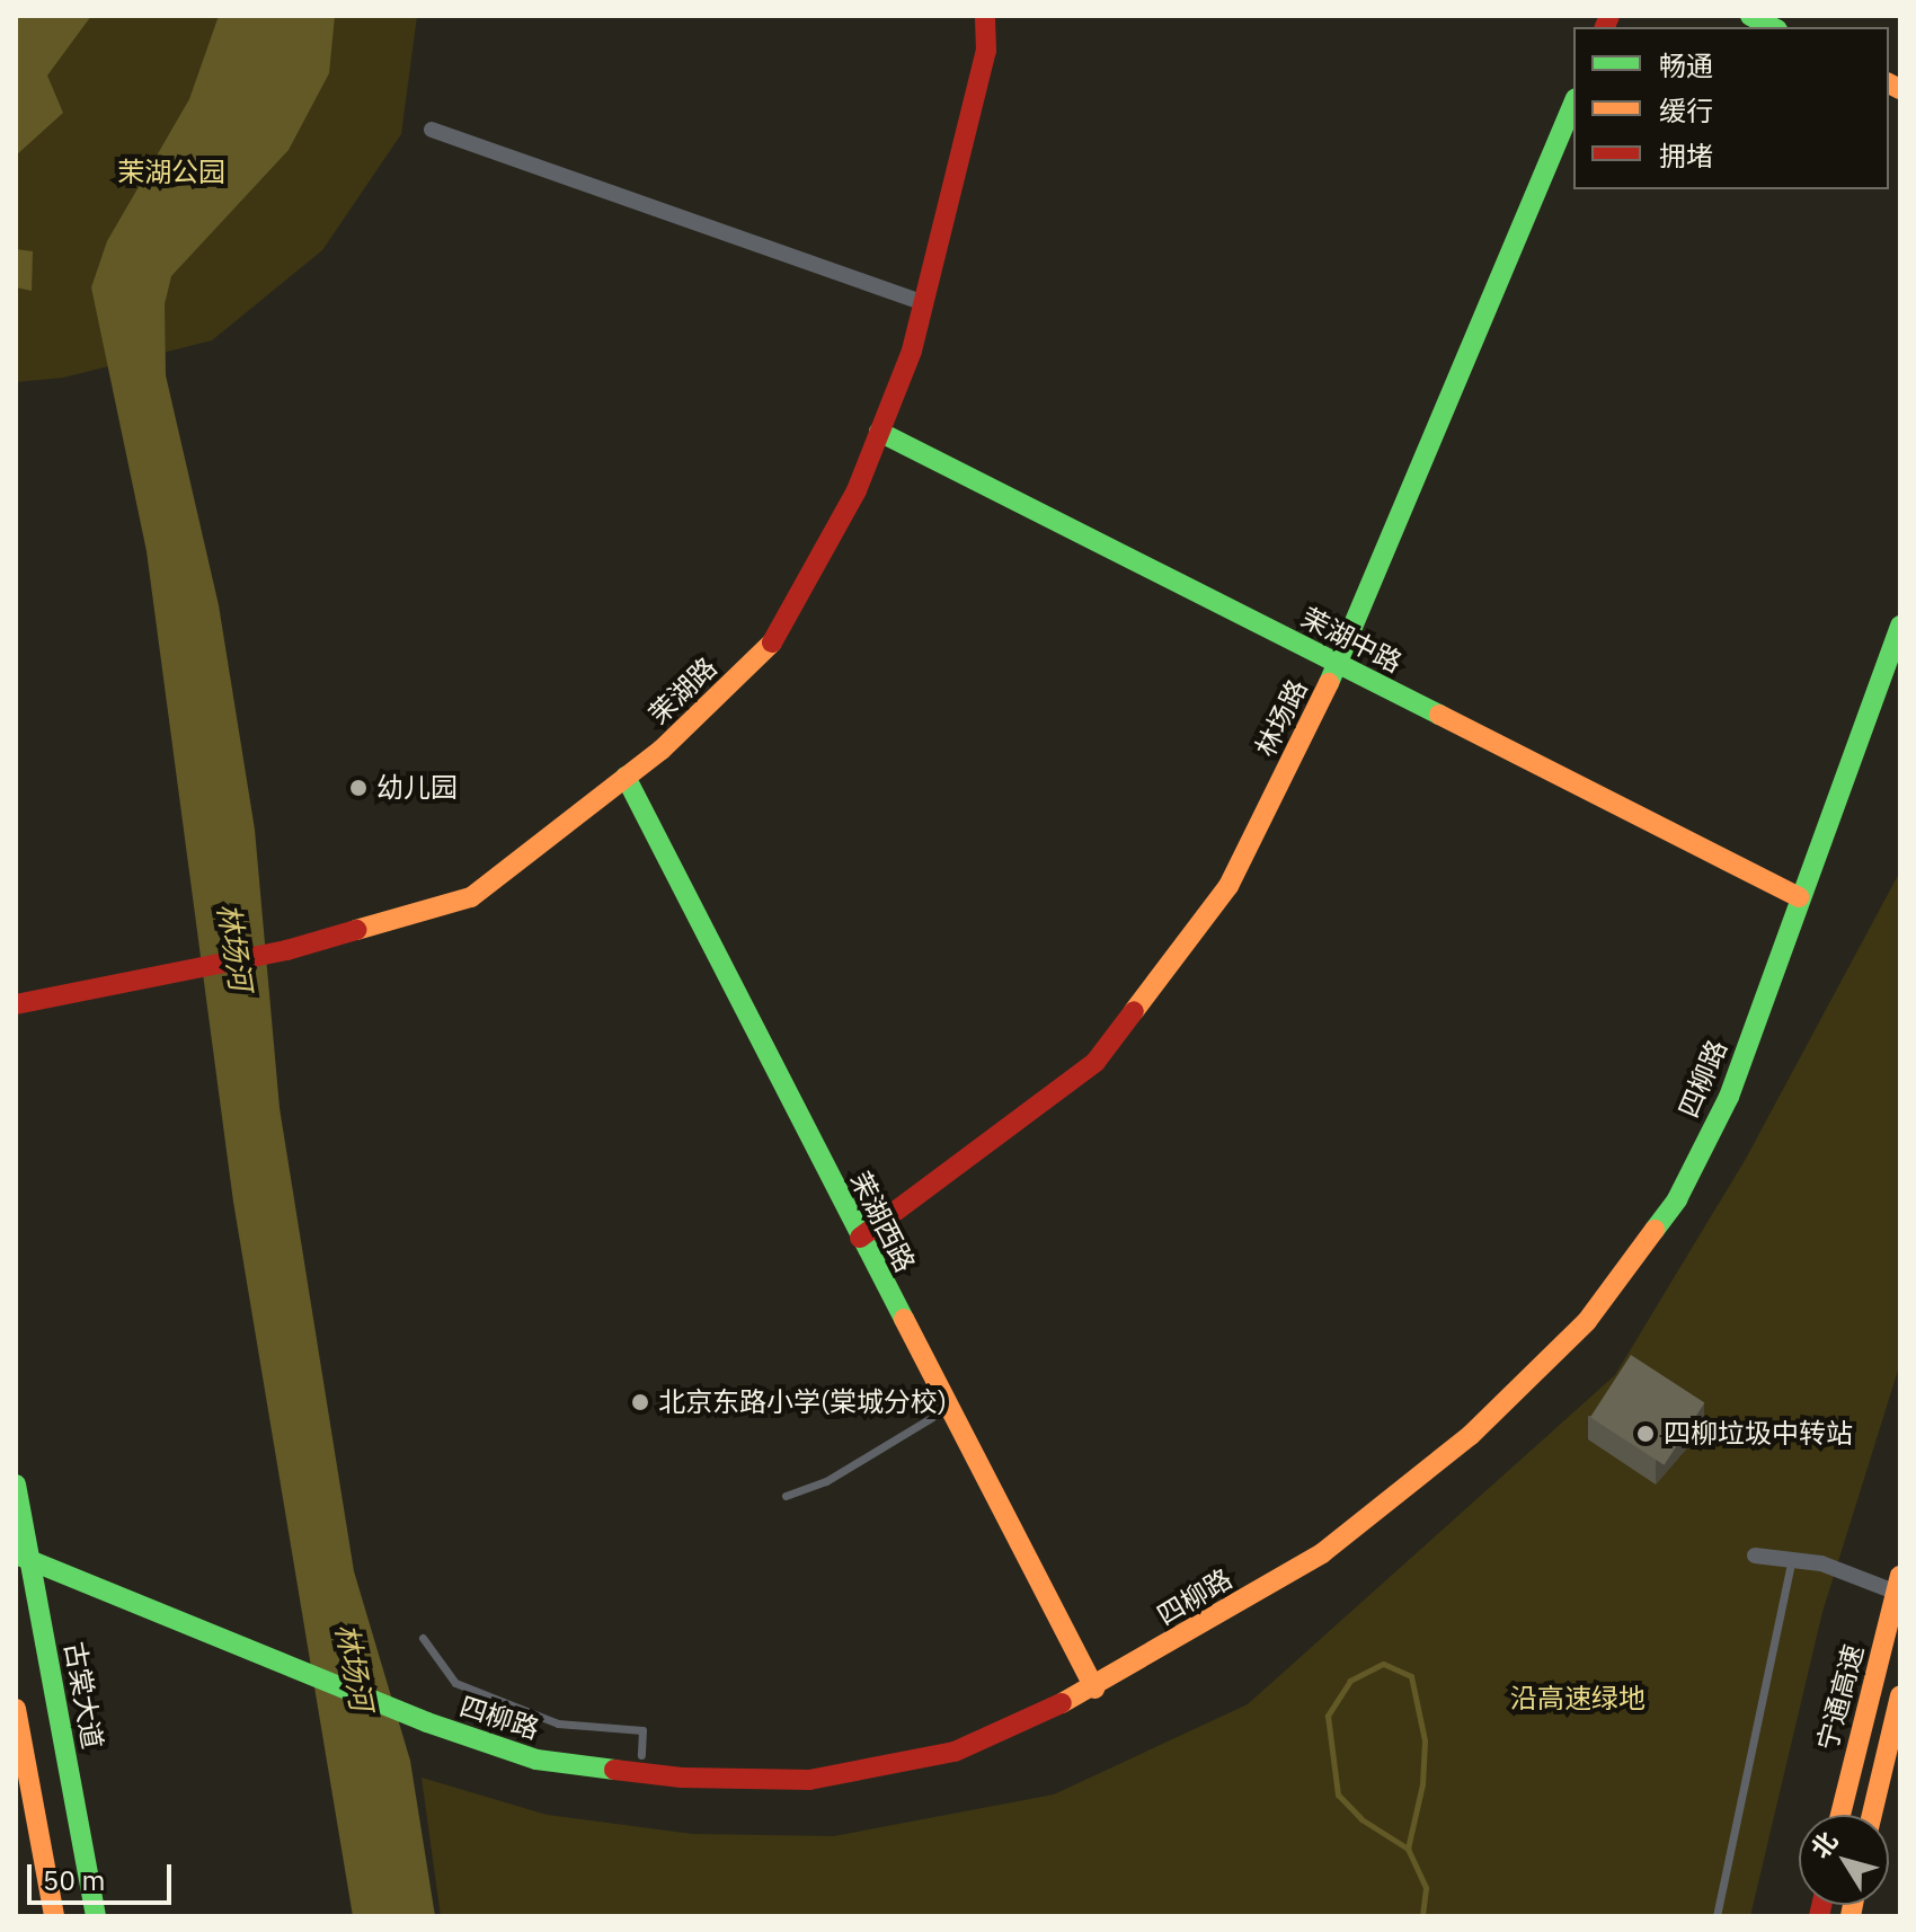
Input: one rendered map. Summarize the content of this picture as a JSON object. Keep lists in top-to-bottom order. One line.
{"streets":{"main road":["茉湖中路","茉湖路","林场路","四柳路","茉湖西路","古棠大道","宁通高速"]},"crossings":[["茉湖中路","茉湖路"],["茉湖中路","林场路"],["茉湖中路","四柳路"],["茉湖路","茉湖西路"],["林场路","茉湖西路"],["四柳路","茉湖西路"],["四柳路","古棠大道"]],"water":["林场河"],"parks":["茉湖公园","沿高速绿地"],"places":["幼儿园","北京东路小学(棠城分校)","四柳垃圾中转站"],"legend":["畅通","缓行","拥堵"],"scale_bar":"50 m","north":"top left"}
